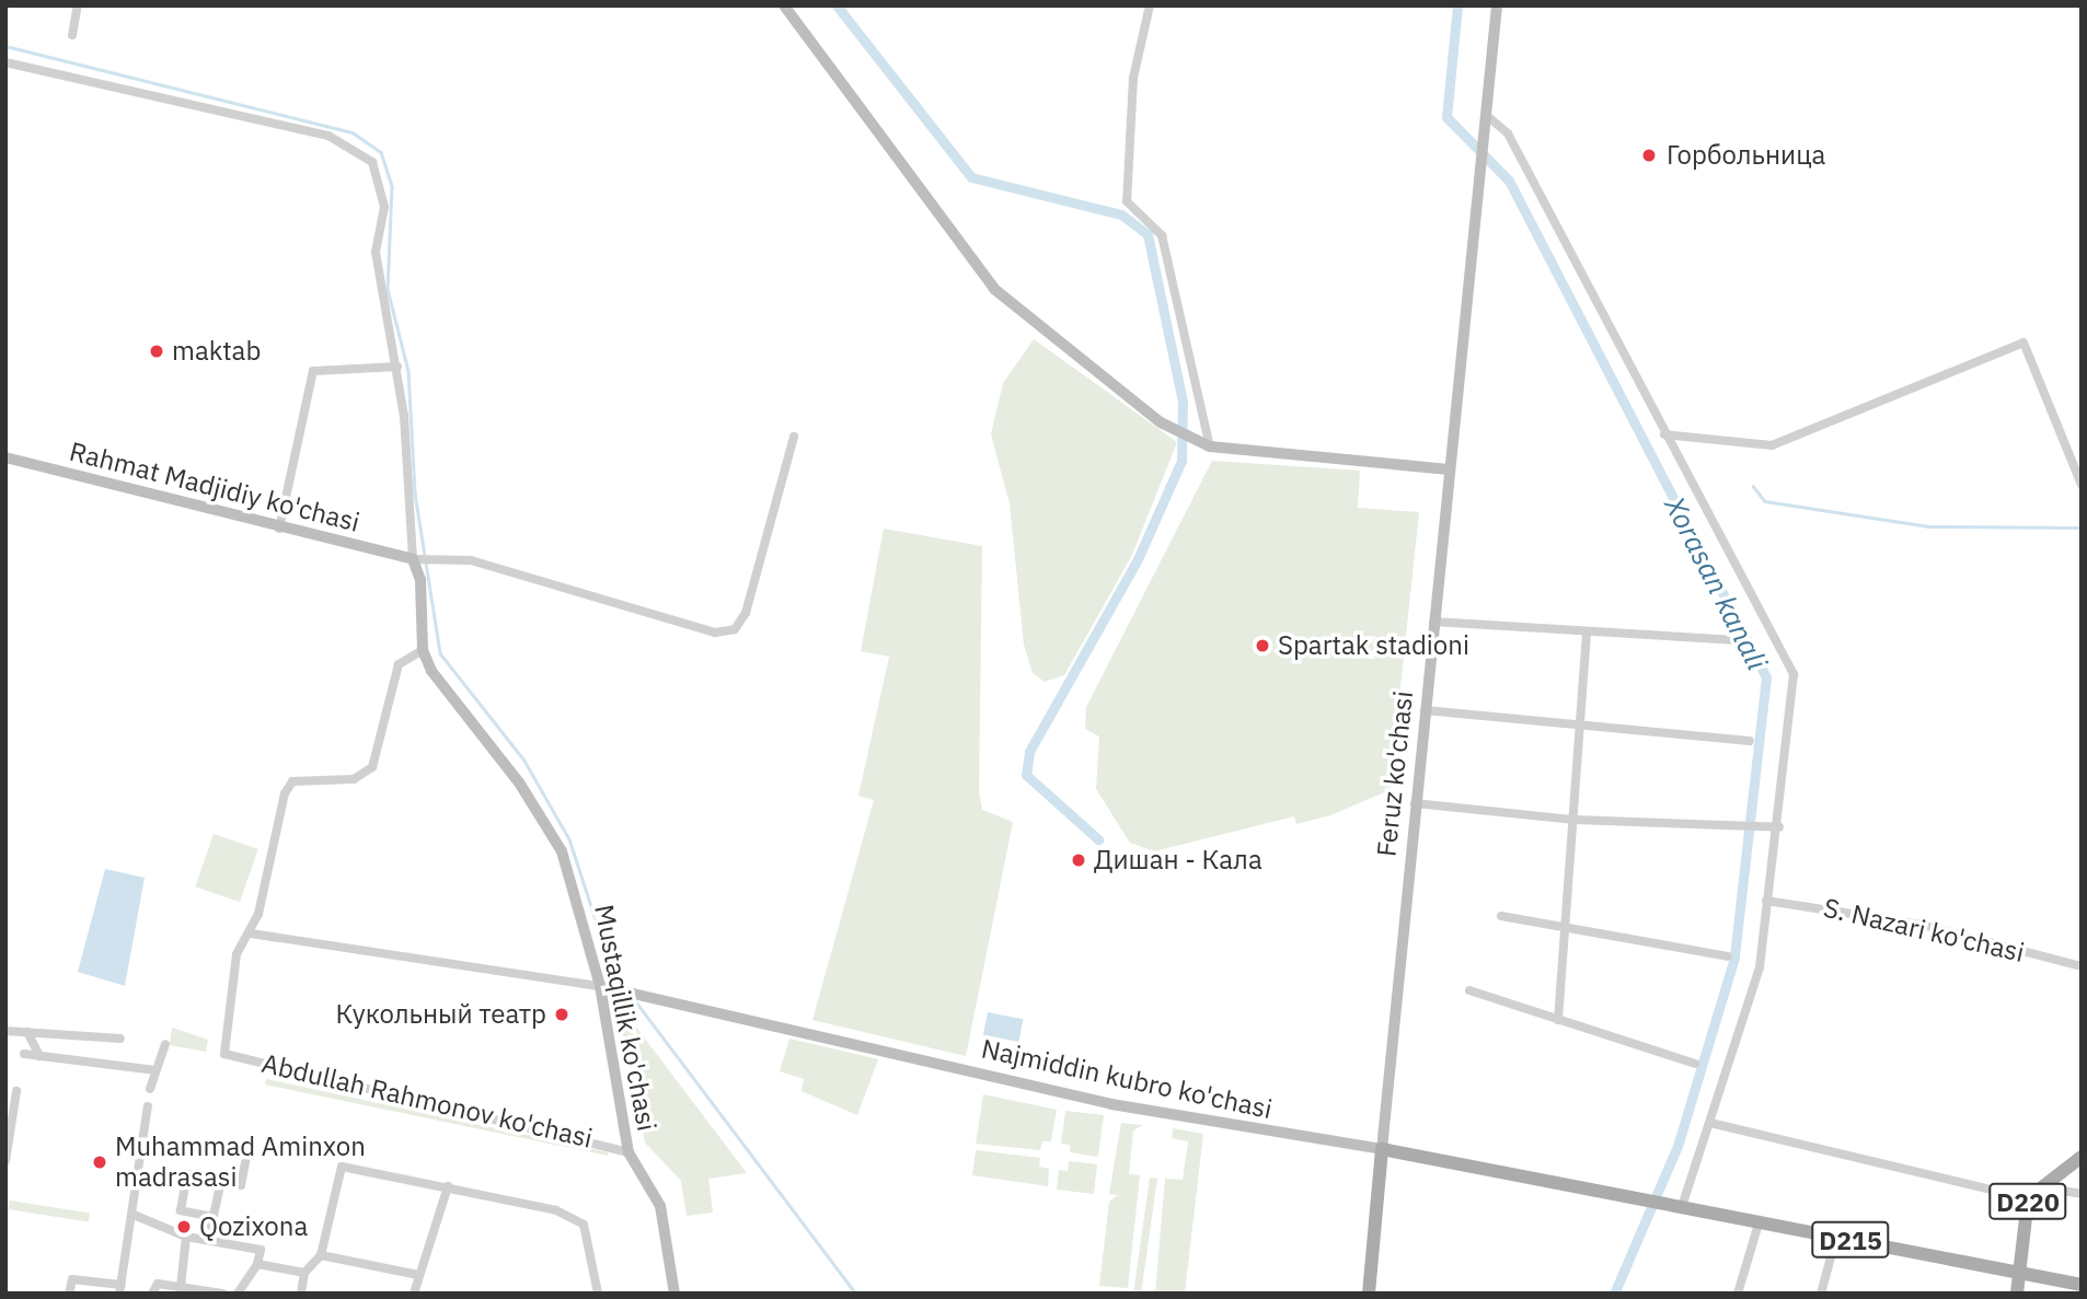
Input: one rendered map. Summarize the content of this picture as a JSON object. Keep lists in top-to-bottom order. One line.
{"streets":{"main road":["Rahmat Madjidiy ko'chasi","Feruz ko'chasi","Mustaqillik ko'chasi","Najmiddin kubro ko'chasi","D220","D215"],"street":["S. Nazari ko'chasi","Abdullah Rahmonov ko'chasi"]},"crossings":[["Feruz ko'chasi","Najmiddin kubro ko'chasi"],["Mustaqillik ko'chasi","Najmiddin kubro ko'chasi"],["Mustaqillik ko'chasi","Abdullah Rahmonov ko'chasi"],["Najmiddin kubro ko'chasi","D215"],["D220","D215"]],"water":["Xorasan kanali"],"places":["Горбольница","maktab","Spartak stadioni","Дишан - Кала","Кукольный театр","Muhammad Aminxon madrasasi","Qozixona"]}
